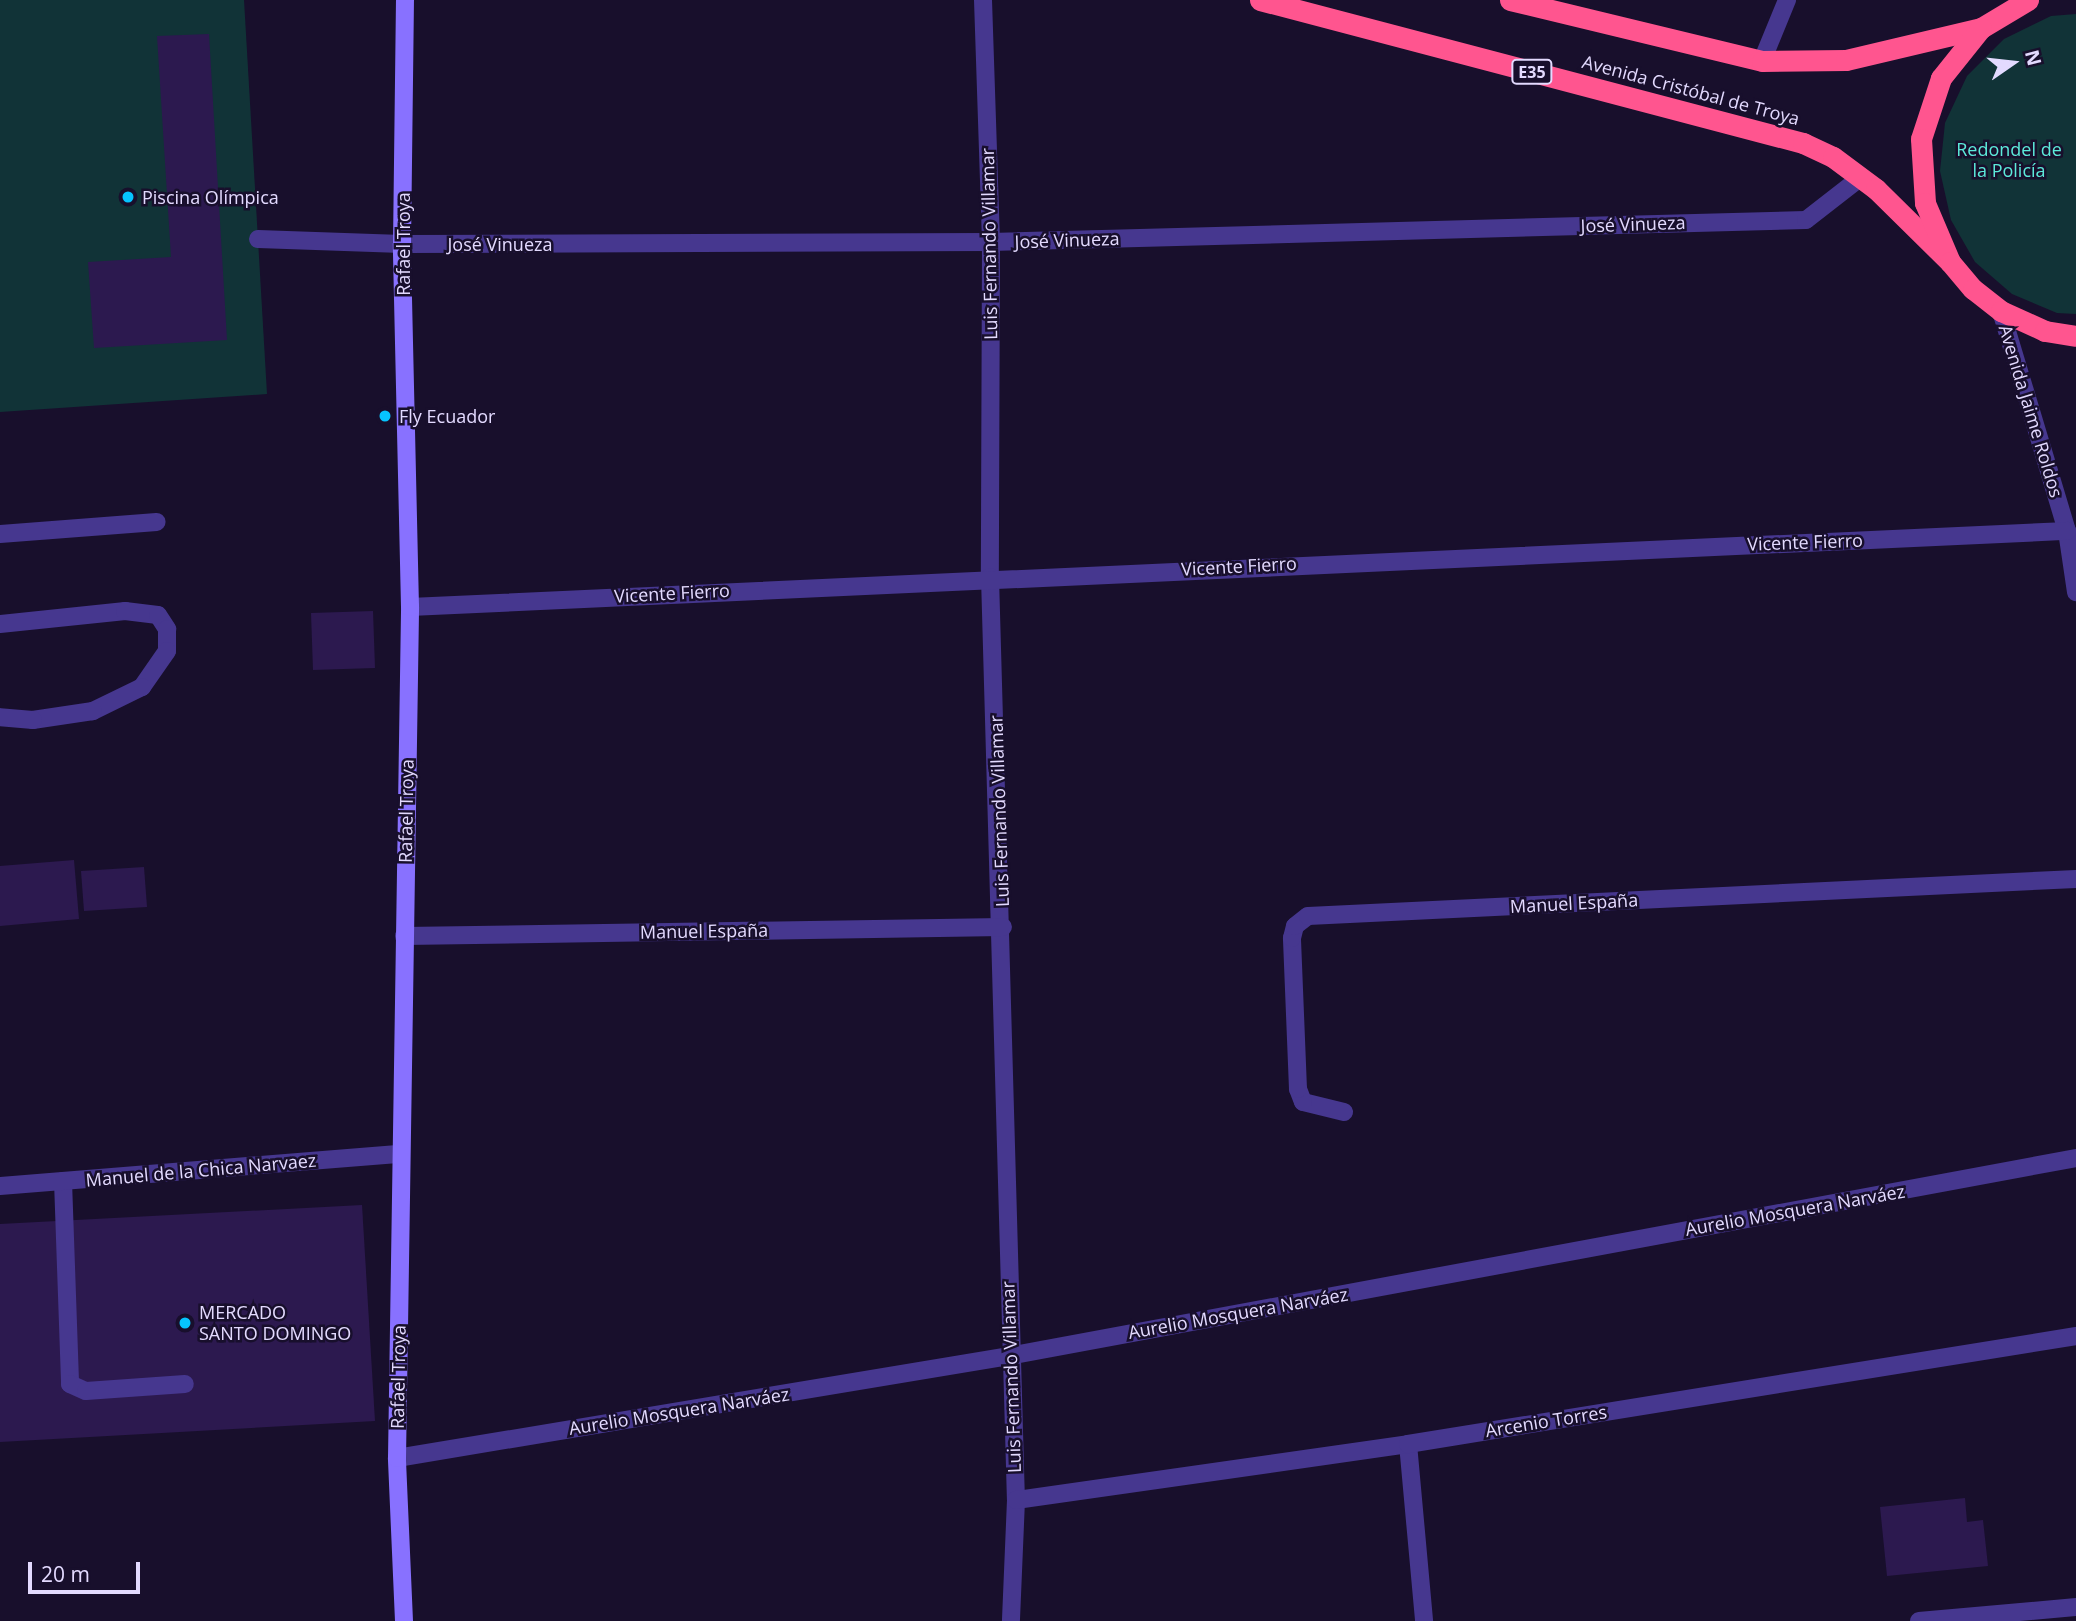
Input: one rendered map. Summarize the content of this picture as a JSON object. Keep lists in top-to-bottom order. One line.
{"streets":{"highway":["E35","Avenida Cristóbal de Troya"],"street":["José Vinueza","Rafael Troya","Luis Fernando Villamar","Avenida Jaime Roldos","Vicente Fierro","Manuel España","Manuel de la Chica Narvaez","Aurelio Mosquera Narváez","Arcenio Torres"]},"crossings":[["E35","Avenida Cristóbal de Troya"],["E35","Avenida Jaime Roldos"],["Avenida Cristóbal de Troya","José Vinueza"],["José Vinueza","Rafael Troya"],["José Vinueza","Luis Fernando Villamar"],["Rafael Troya","Vicente Fierro"],["Rafael Troya","Manuel España"],["Rafael Troya","Manuel de la Chica Narvaez"],["Rafael Troya","Aurelio Mosquera Narváez"],["Luis Fernando Villamar","Vicente Fierro"],["Luis Fernando Villamar","Manuel España"],["Luis Fernando Villamar","Aurelio Mosquera Narváez"],["Luis Fernando Villamar","Arcenio Torres"],["Avenida Jaime Roldos","Vicente Fierro"]],"parks":["Redondel de la Policía"],"places":["Piscina Olímpica","Fly Ecuador","MERCADO SANTO DOMINGO"],"scale_bar":"20 m","north":"right"}
